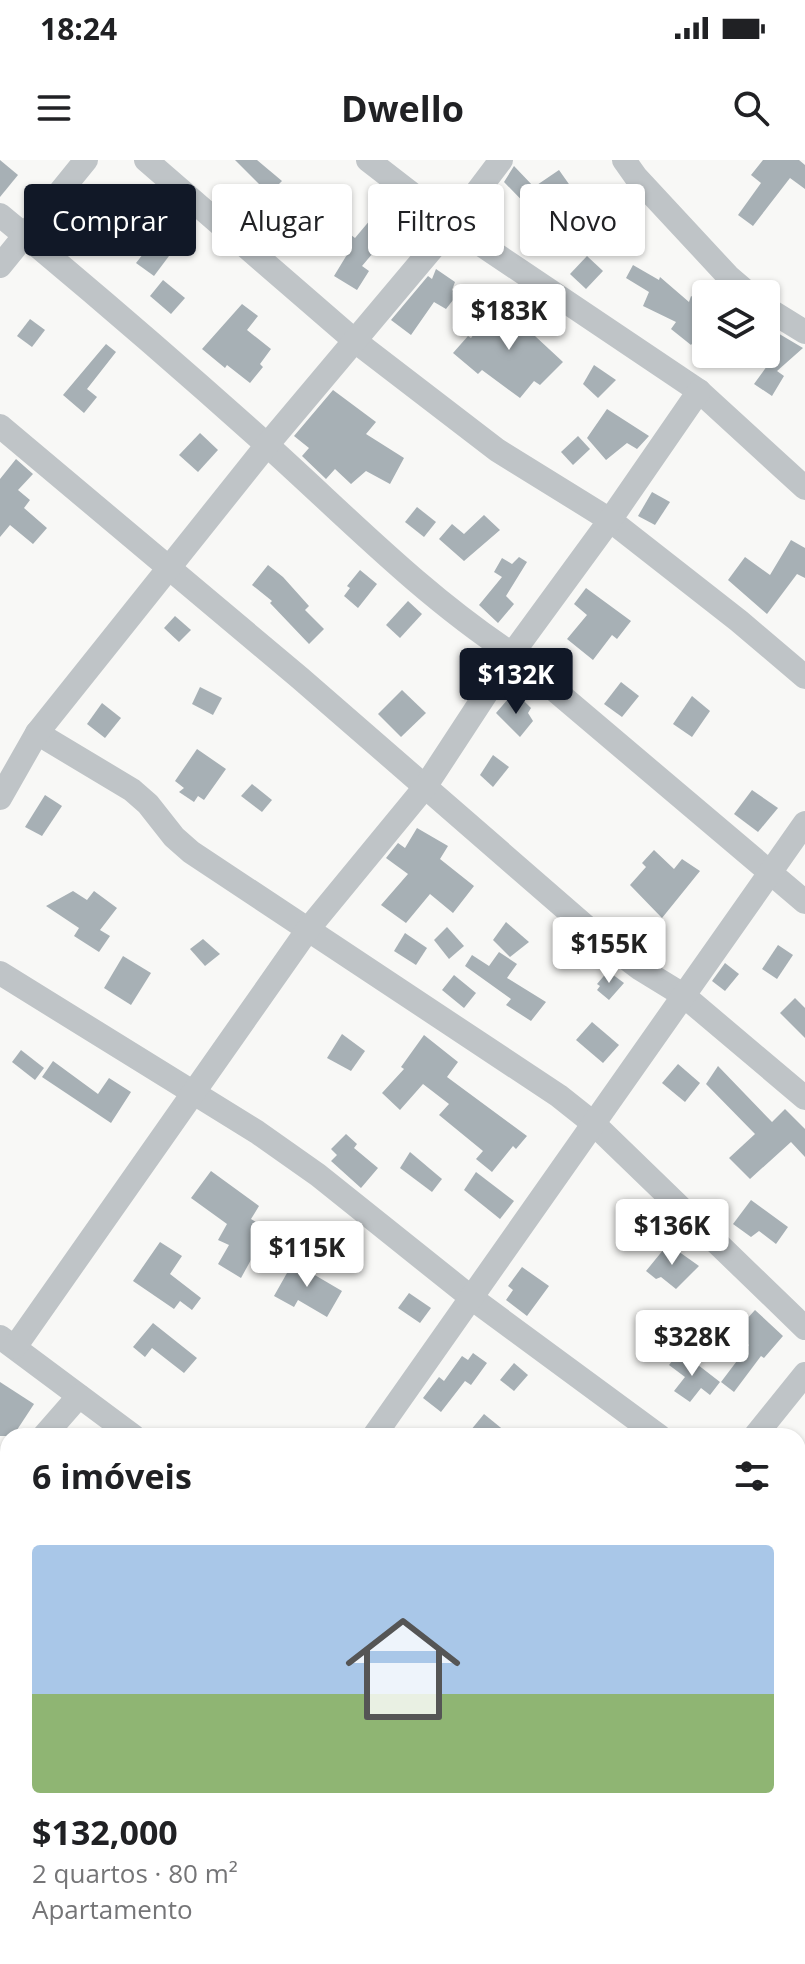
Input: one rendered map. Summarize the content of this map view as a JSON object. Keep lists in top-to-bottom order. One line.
{"page":{"status":"18:24","header":"Dwello","chip":["Comprar","Alugar","Filtros","Novo"],"price":["$183K","$132K","$155K","$136K","$115K","$328K"],"heading":"6 imóveis","list":[{"name":"$132,000","note":"2 quartos · 80 m² · Apartamento"}]}}
